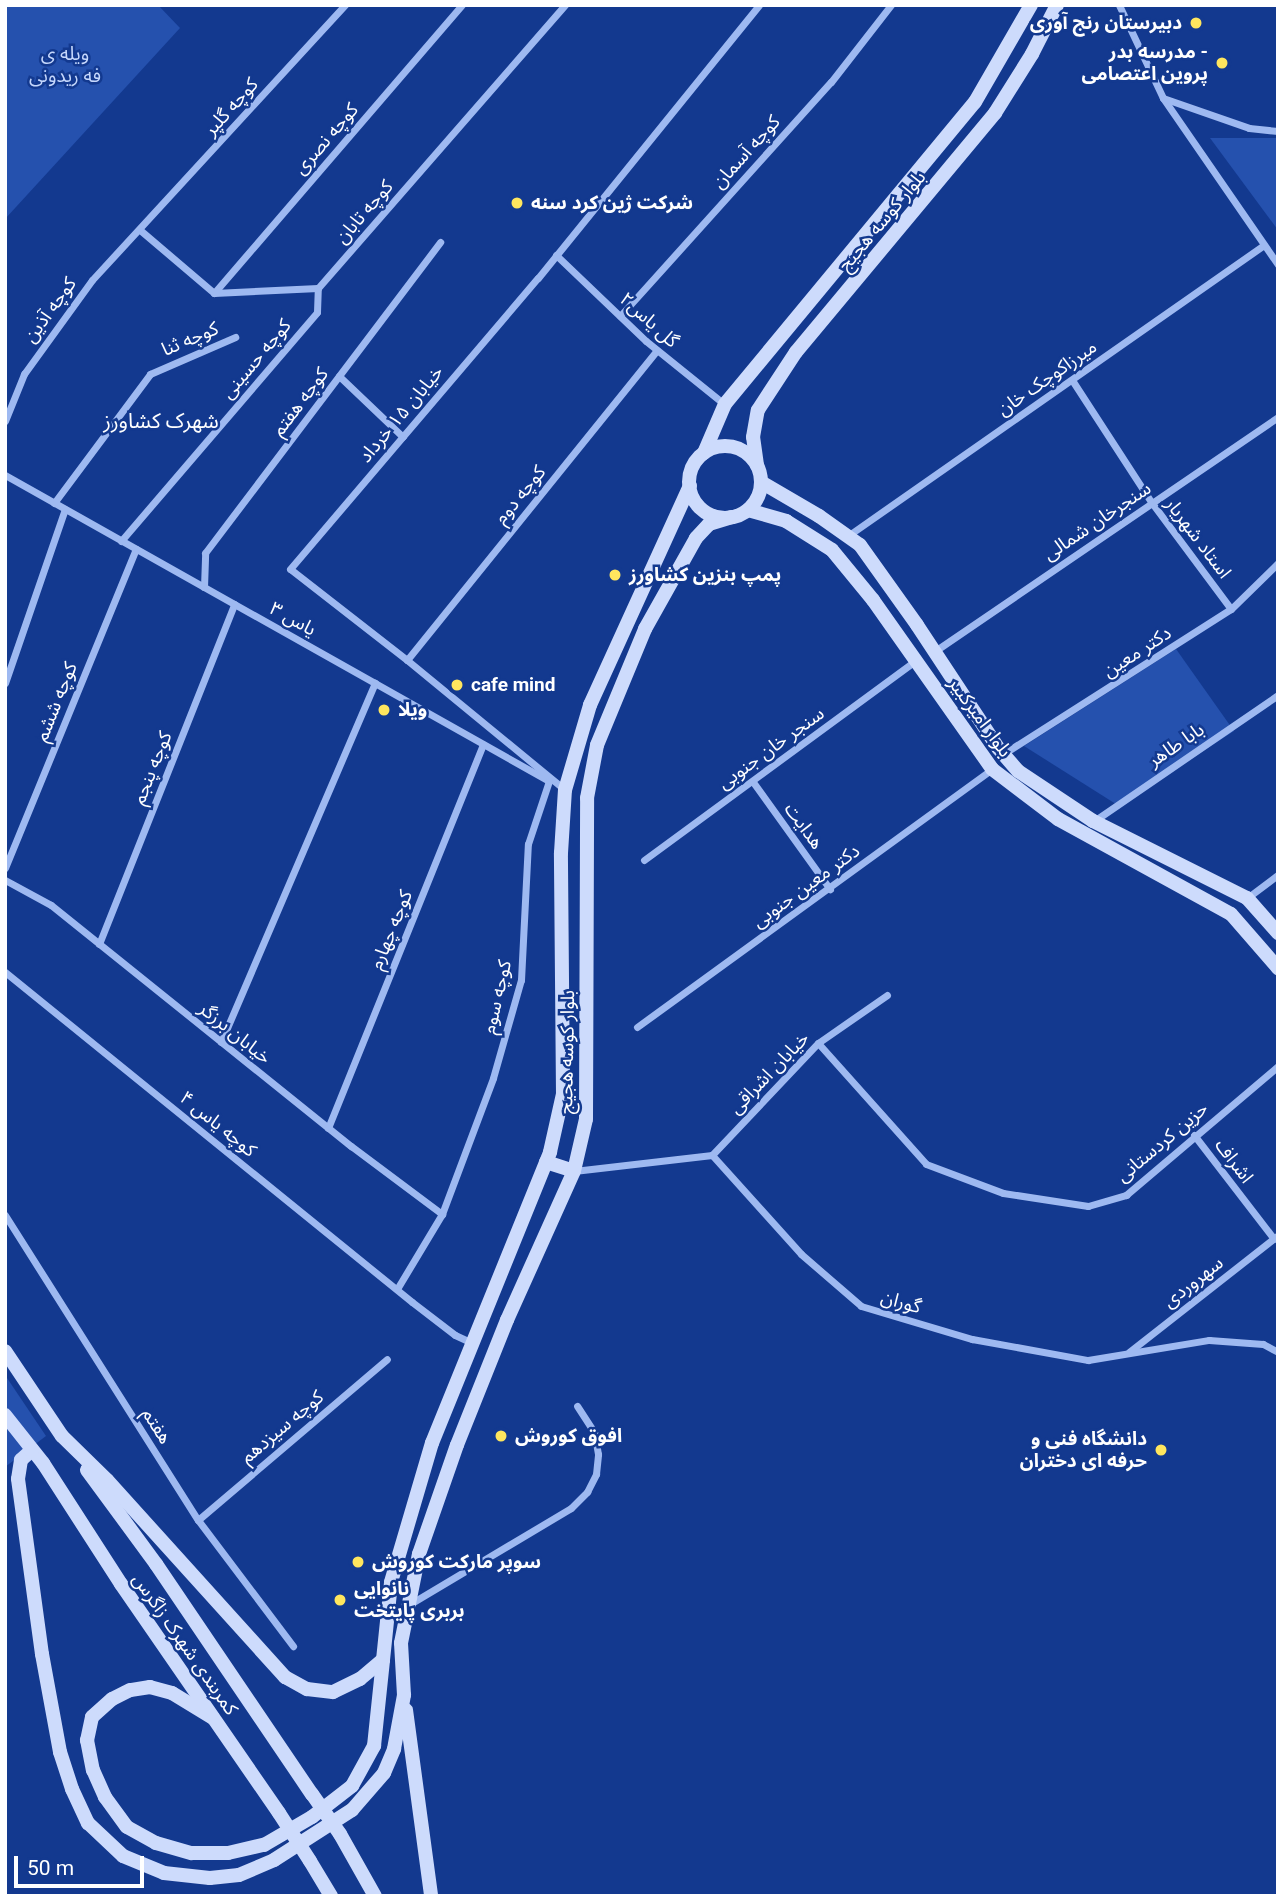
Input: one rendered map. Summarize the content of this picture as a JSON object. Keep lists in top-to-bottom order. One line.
{"streets":{"street":["کوچه گلپر","کوچه نصری","کوچه آسمان","کوچه تابان","بلوار کوسه هجیج","کوچه آذین","گل یاس۲","کوچه ثنا","کوچه حسینی","میرزاکوچک خان","کوچه هفتم","خیابان ۱۵ خرداد","کوچه دوم","سنجرخان شمالی","استاد شهریار","یاس ۳","دکتر معین","کوچه ششم","بلوار امیرکبیر","بابا طاهر","سنجر خان جنوبی","کوچه پنجم","هدایت","دکتر معین جنوبی","کوچه چهارم","کوچه سوم","خیابان برزگر","خیابان اشراقی","کوچه یاس ۴","حزین کردستانی","اشراف","سهروردی","گوران","هفتم","کوچه سیزدهم","کمربندی شهرک زاگرس"]},"crossings":[["کوچه گلپر","کوچه آذین"],["کوچه آسمان","گل یاس۲"],["کوچه تابان","کوچه حسینی"],["بلوار کوسه هجیج","گل یاس۲"],["بلوار کوسه هجیج","خیابان ۱۵ خرداد"],["بلوار کوسه هجیج","یاس ۳"],["بلوار کوسه هجیج","بلوار امیرکبیر"],["بلوار کوسه هجیج","کوچه یاس ۴"],["بلوار کوسه هجیج","کمربندی شهرک زاگرس"],["گل یاس۲","خیابان ۱۵ خرداد"],["گل یاس۲","کوچه دوم"],["کوچه ثنا","یاس ۳"],["کوچه حسینی","یاس ۳"],["میرزاکوچک خان","استاد شهریار"],["میرزاکوچک خان","بلوار امیرکبیر"],["کوچه هفتم","یاس ۳"],["خیابان ۱۵ خرداد","کوچه دوم"],["خیابان ۱۵ خرداد","یاس ۳"],["سنجرخان شمالی","استاد شهریار"],["سنجرخان شمالی","بلوار امیرکبیر"],["استاد شهریار","دکتر معین"],["یاس ۳","کوچه ششم"],["یاس ۳","کوچه پنجم"],["یاس ۳","کوچه چهارم"],["یاس ۳","کوچه سوم"],["دکتر معین","بلوار امیرکبیر"],["بلوار امیرکبیر","بابا طاهر"],["بلوار امیرکبیر","سنجر خان جنوبی"],["بلوار امیرکبیر","دکتر معین جنوبی"],["سنجر خان جنوبی","هدایت"],["کوچه پنجم","خیابان برزگر"],["هدایت","دکتر معین جنوبی"],["کوچه چهارم","خیابان برزگر"],["کوچه سوم","خیابان برزگر"],["کوچه سوم","کوچه یاس ۴"],["خیابان اشراقی","حزین کردستانی"],["خیابان اشراقی","گوران"],["حزین کردستانی","اشراف"],["اشراف","سهروردی"],["سهروردی","گوران"],["هفتم","کوچه سیزدهم"]],"districts":["شهرک کشاورز"],"parks":["ویله ی فه ریدونی"],"places":["دبیرستان رنج آوری","مدرسه بدر - پروین اعتصامی","شرکت ژین کرد سنه","پمپ بنزین کشاورز","cafe mind","ویلا","افوق کوروش","دانشگاه فنی و حرفه ای دختران","سوپر مارکت کوروش","نانوایی بربری پایتخت"],"scale_bar":"50 m"}
